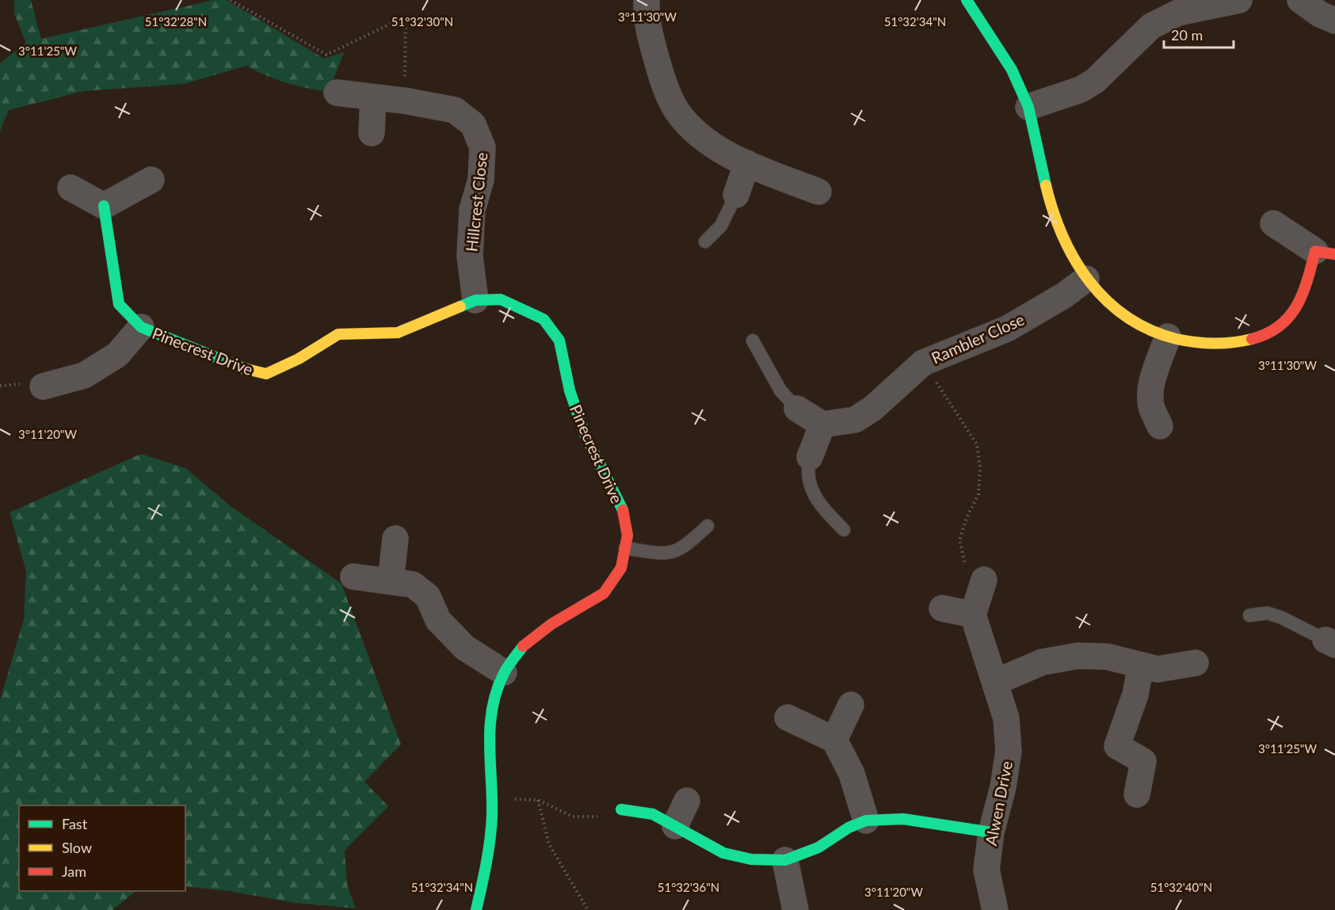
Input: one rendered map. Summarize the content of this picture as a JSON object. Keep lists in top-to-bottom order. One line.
{"streets":{"street":["Hillcrest Close","Rambler Close","Pinecrest Drive","Alwen Drive"]},"crossings":[["Hillcrest Close","Pinecrest Drive"]],"legend":["Fast","Slow","Jam"],"scale_bar":"20 m","coordinates":["3°11'30\"W","51°32'28\"N","51°32'30\"N","51°32'34\"N","3°11'25\"W","3°11'20\"W","51°32'36\"N","51°32'40\"N"]}
